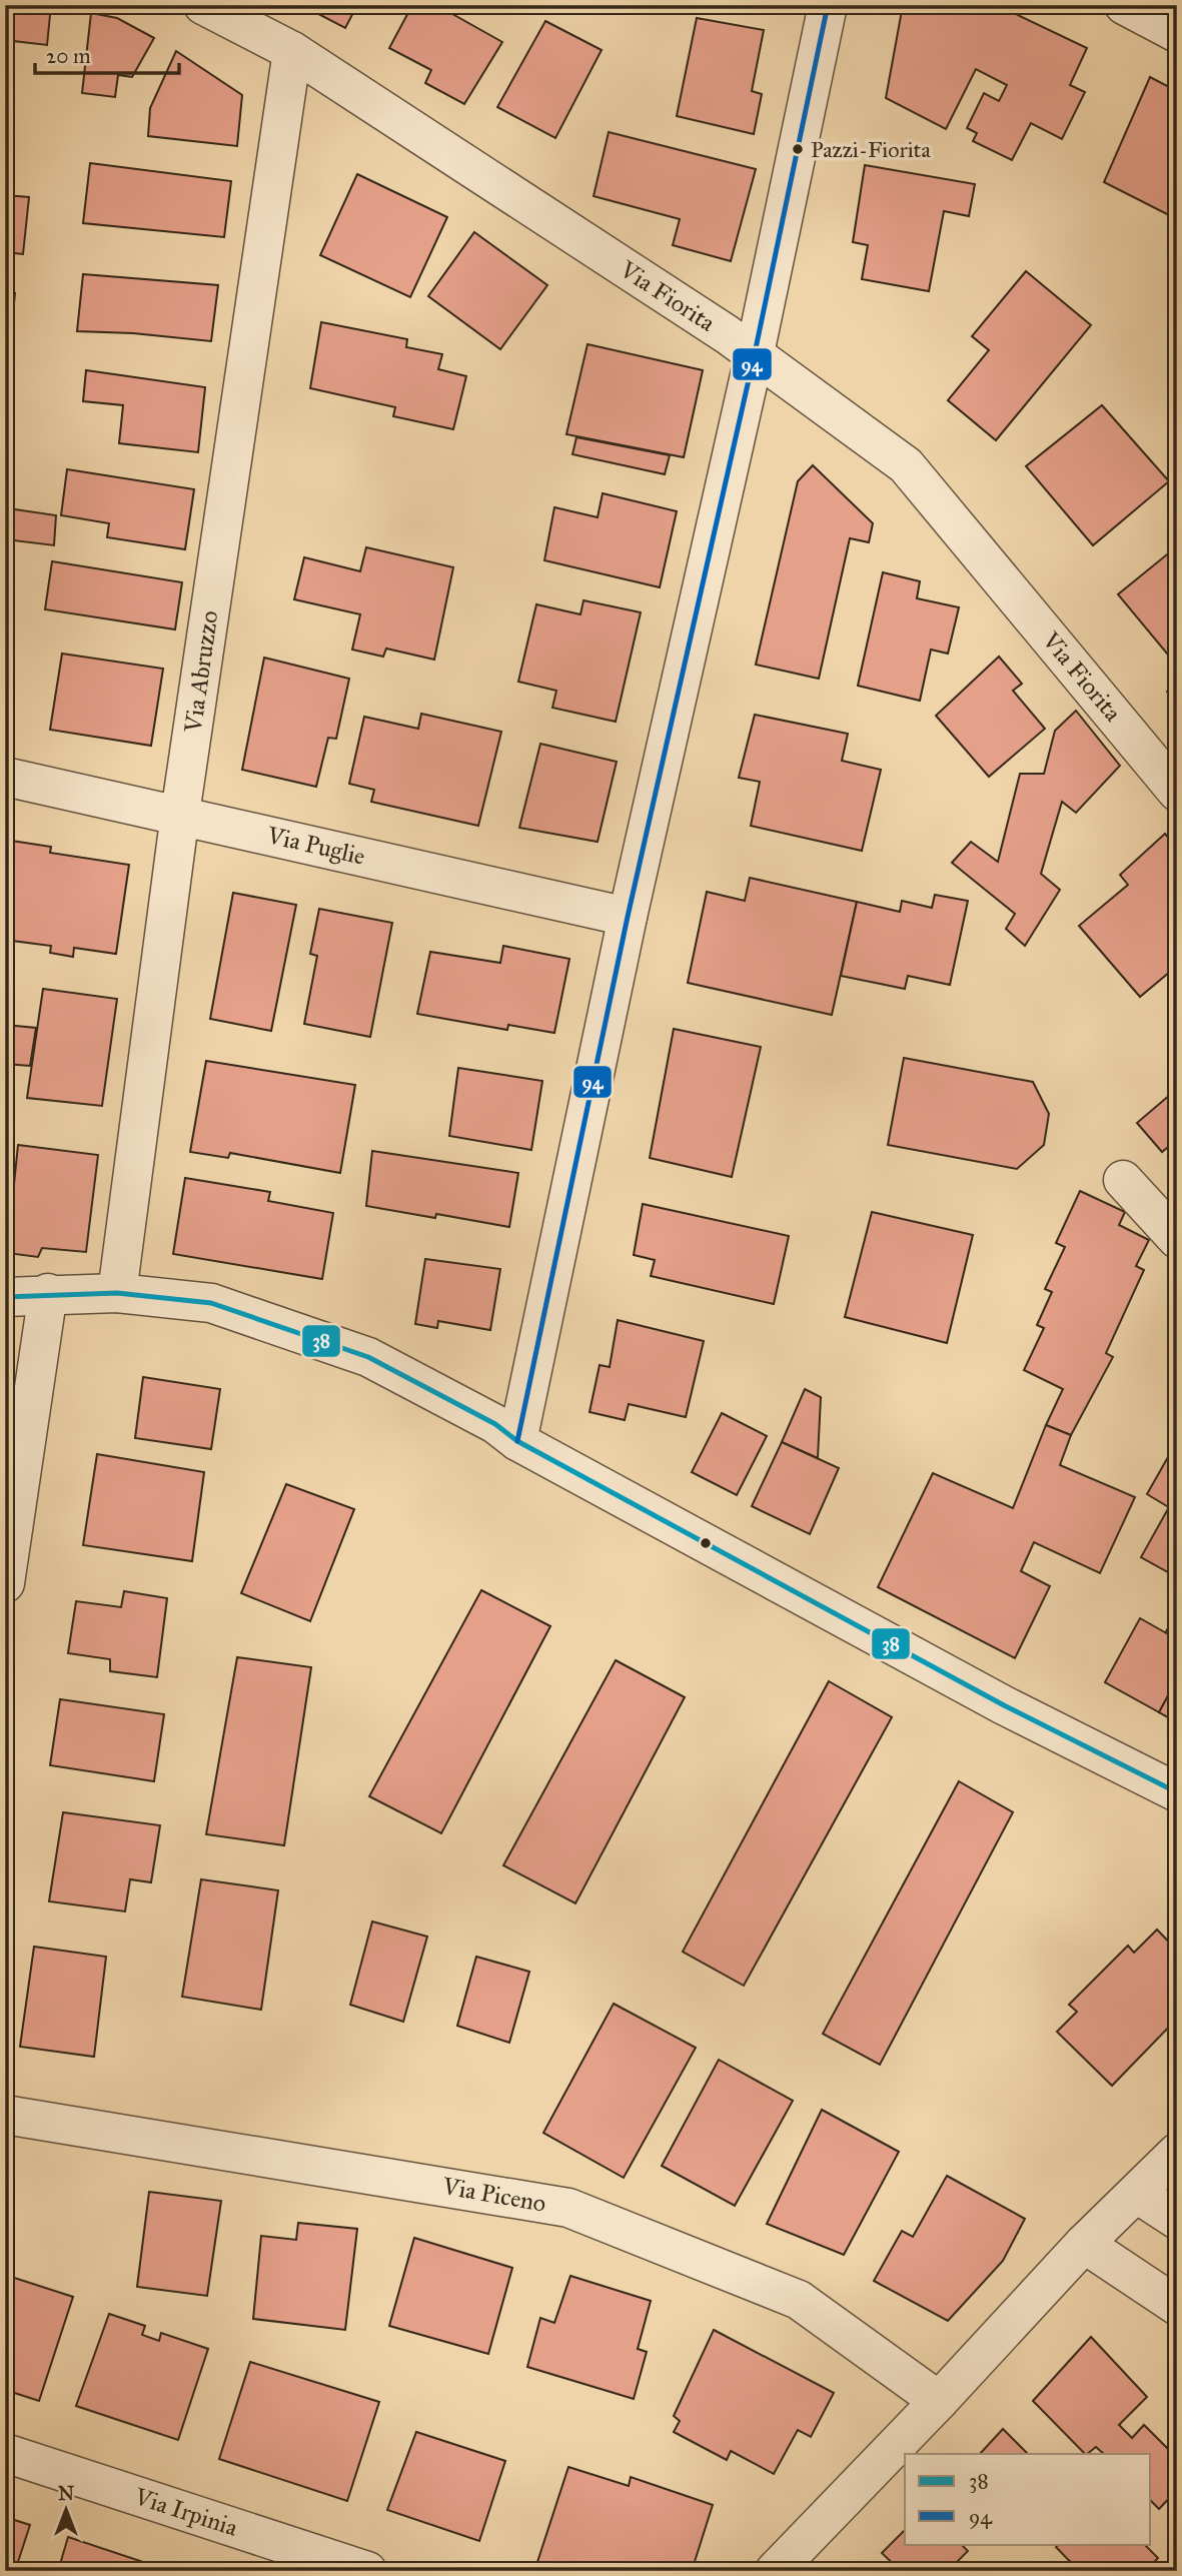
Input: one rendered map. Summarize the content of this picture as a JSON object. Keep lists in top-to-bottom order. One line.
{"streets":{"street":["Via Fiorita","Via Abruzzo","Via Puglie","Via Piceno","Via Irpinia"]},"crossings":[["Via Fiorita","Via Abruzzo"],["Via Abruzzo","Via Puglie"]],"places":["Pazzi-Fiorita"],"lines":["transit line 94","transit line 38"],"legend":["38","94"],"scale_bar":"20 m","north":"top"}
